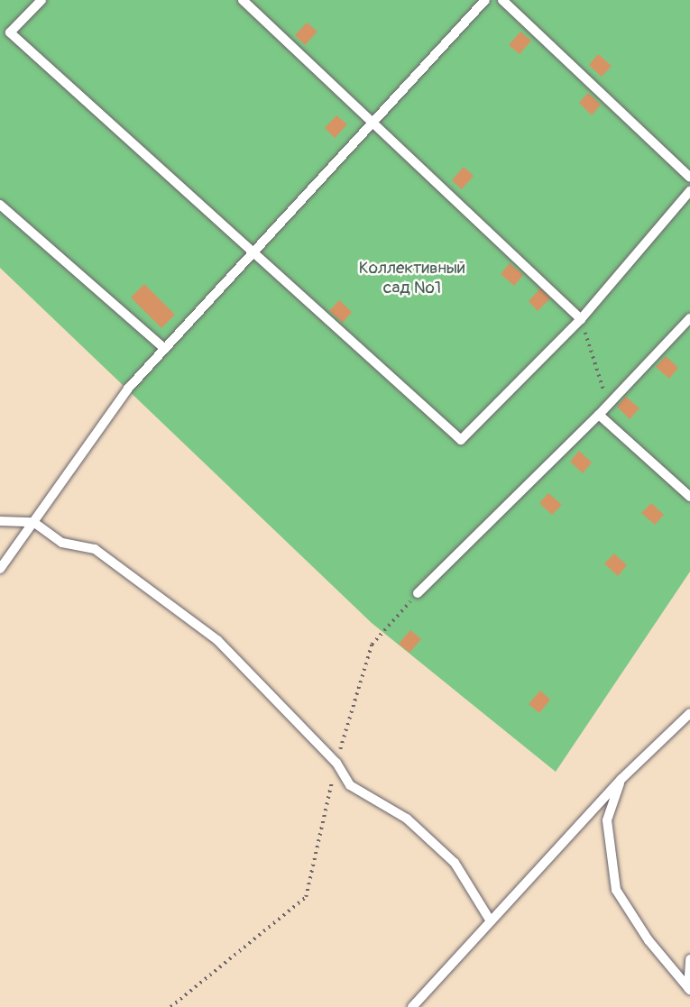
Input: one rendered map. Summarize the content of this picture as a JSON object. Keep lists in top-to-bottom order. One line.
{"parks":["Коллективный сад №1"]}
